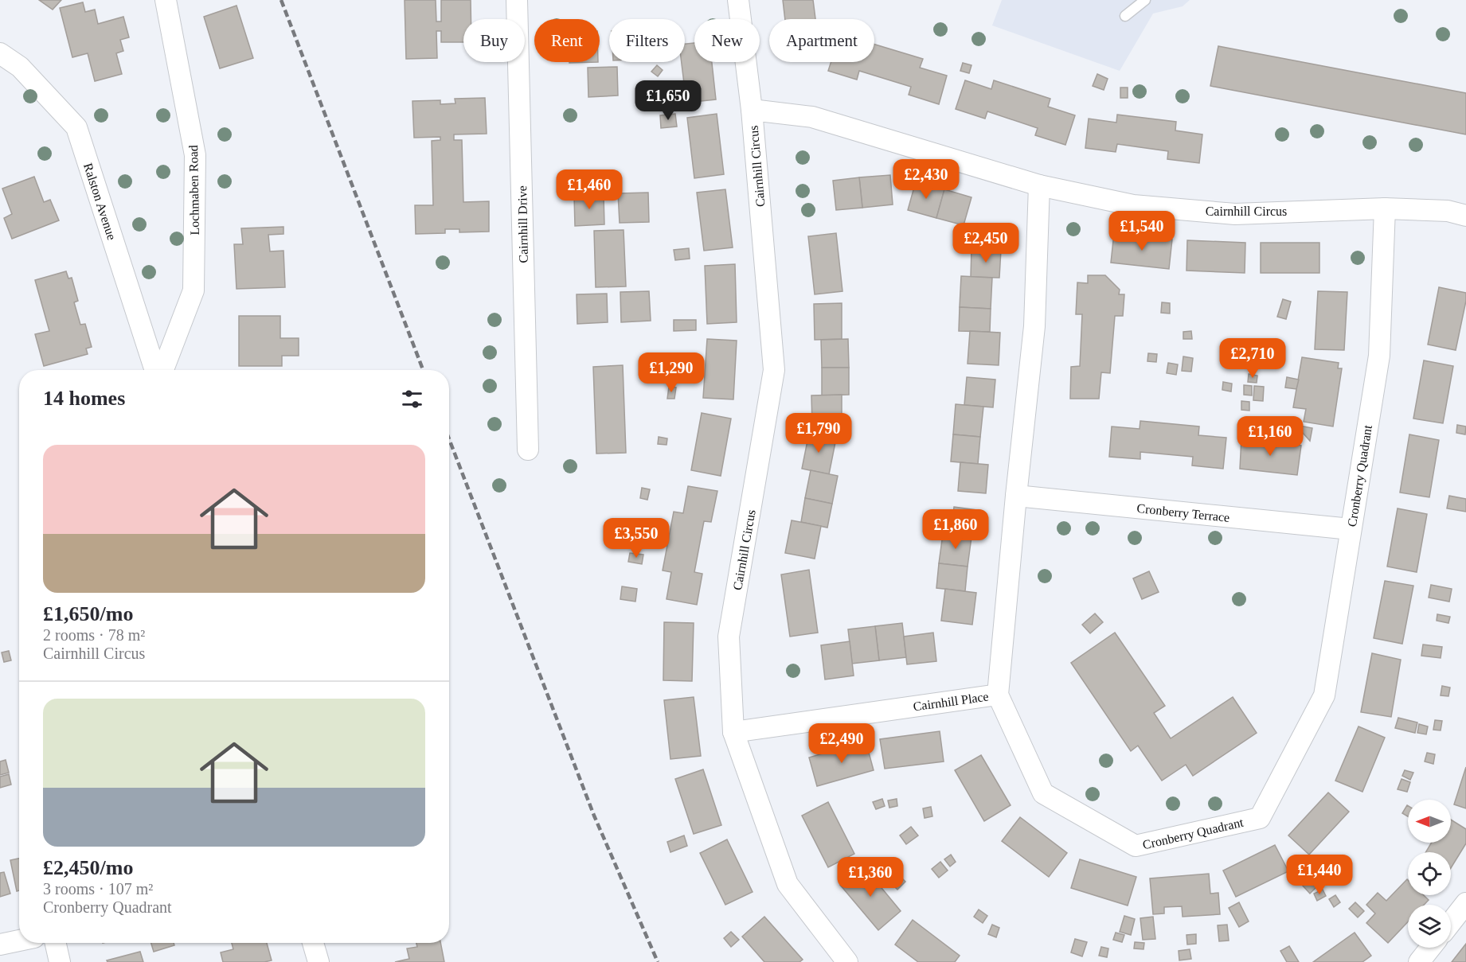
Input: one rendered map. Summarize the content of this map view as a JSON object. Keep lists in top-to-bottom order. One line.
{"streets":{"street":["Cairnhill Circus","Lochmaben Road","Ralston Avenue","Cairnhill Drive","Cronberry Quadrant","Cronberry Terrace","Cairnhill Place"]},"crossings":[["Cairnhill Circus","Cronberry Quadrant"],["Cairnhill Circus","Cairnhill Place"],["Cronberry Quadrant","Cronberry Terrace"],["Cronberry Quadrant","Cairnhill Place"]],"north":"left","page":{"chip":["Buy","Rent","Filters","New","Apartment"],"price":["£1,650","£2,430","£1,460","£1,540","£2,450","£2,710","£1,290","£1,790","£1,160","£1,860","£3,550","£2,490","£1,440","£1,360"],"heading":"14 homes","list":[{"name":"£1,650/mo","note":"2 rooms · 78 m² · Cairnhill Circus"},{"name":"£2,450/mo","note":"3 rooms · 107 m² · Cronberry Quadrant"}]}}
